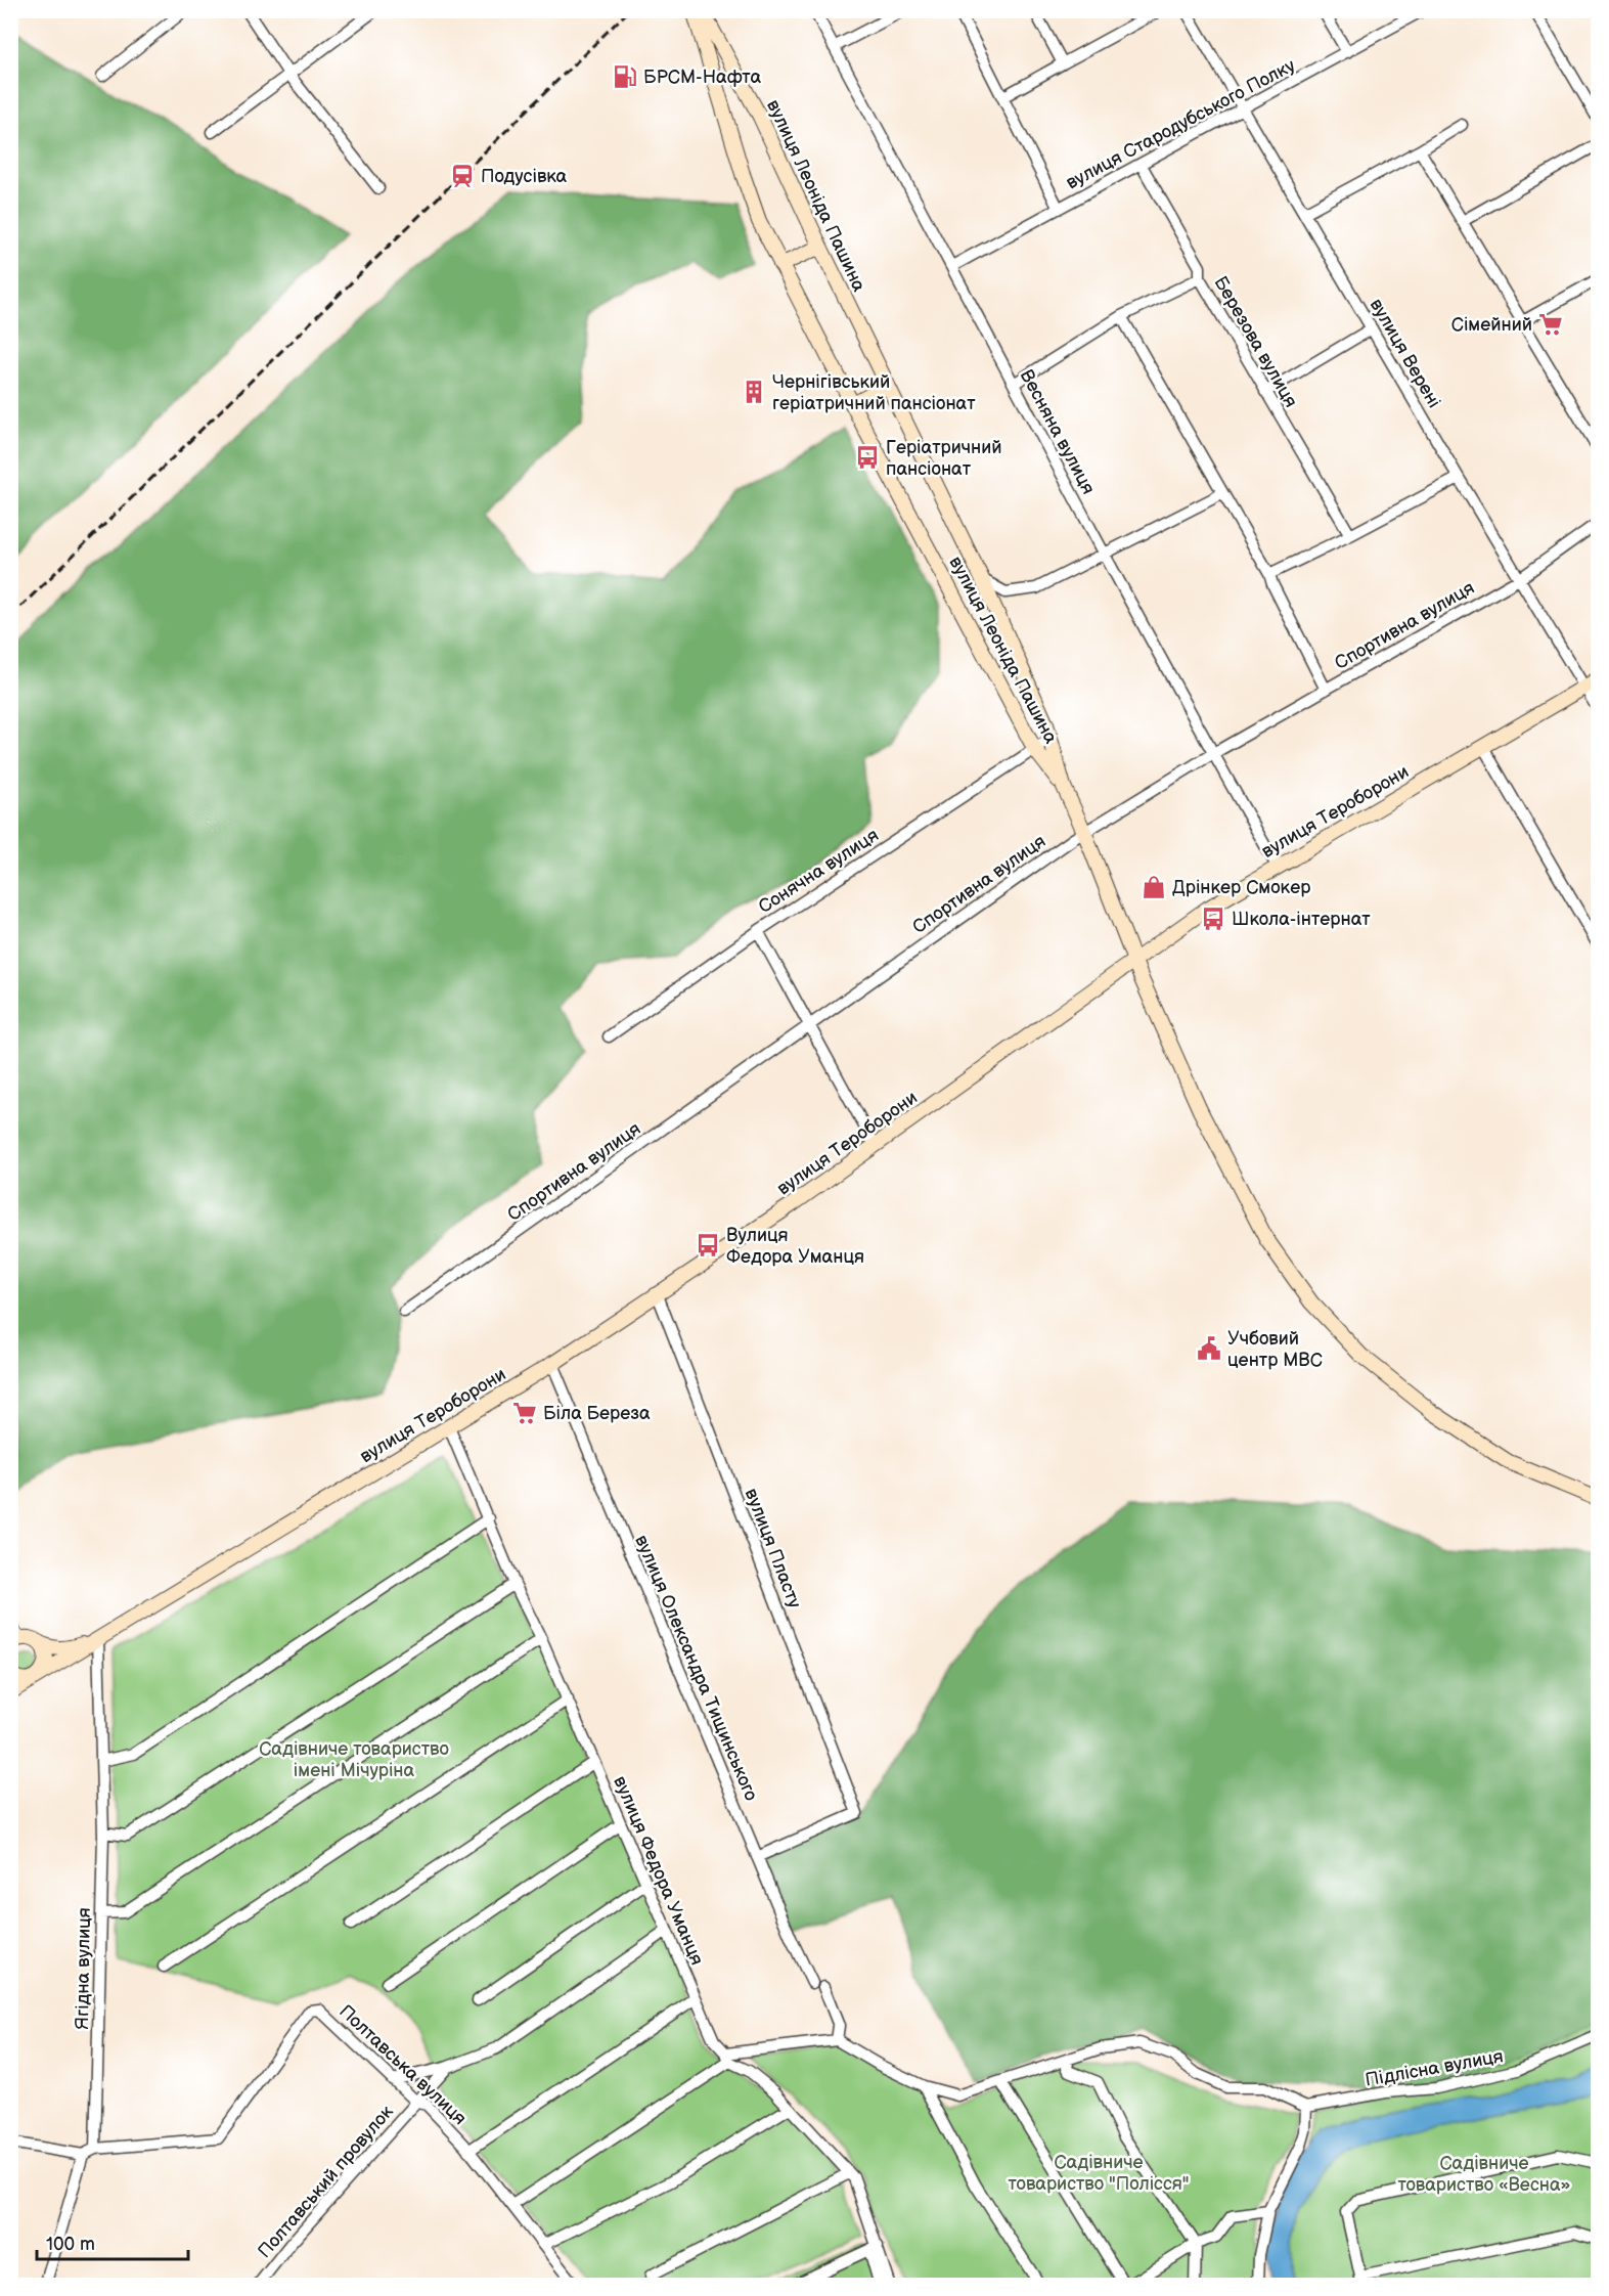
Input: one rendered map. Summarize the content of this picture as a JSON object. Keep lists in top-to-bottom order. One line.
{"streets":{"main road":["вулиця Леоніда Пашина","вулиця Тероборони"],"street":["вулиця Стародубського Полку","Березова вулиця","вулиця Верені","Весняна вулиця","Спортивна вулиця","Сонячна вулиця","вулиця Пласту","вулиця Олександра Тищинського","вулиця Федора Уманця","Ягідна вулиця","Полтавська вулиця","Підлісна вулиця","Полтавський провулок"]},"crossings":[["вулиця Стародубського Полку","Березова вулиця"],["вулиця Стародубського Полку","вулиця Верені"],["вулиця Стародубського Полку","Весняна вулиця"],["вулиця Леоніда Пашина","Сонячна вулиця"],["вулиця Верені","Спортивна вулиця"],["вулиця Верені","вулиця Тероборони"],["Весняна вулиця","Спортивна вулиця"],["Весняна вулиця","вулиця Тероборони"],["вулиця Тероборони","вулиця Пласту"],["вулиця Тероборони","вулиця Олександра Тищинського"],["вулиця Тероборони","вулиця Федора Уманця"],["вулиця Тероборони","Ягідна вулиця"],["вулиця Пласту","вулиця Олександра Тищинського"],["Ягідна вулиця","Полтавська вулиця"],["Полтавська вулиця","Полтавський провулок"]],"parks":["Садівниче товариство імені Мічуріна","Садівниче товариство \"Полісся\"","Садівниче товариство «Весна»"],"places":{"fuel station":["БРСМ-Нафта"],"station":["Подусівка"],"supermarket":["Сімейний","Біла Береза"],"building":["Чернігівський геріатричний пансіонат"],"bus stop":["Геріатричний пансіонат","Школа-інтернат","Вулиця Федора Уманця"],"shop":["Дрінкер Смокер"],"public building":["Учбовий центр МВС"]},"scale_bar":"100 m"}
